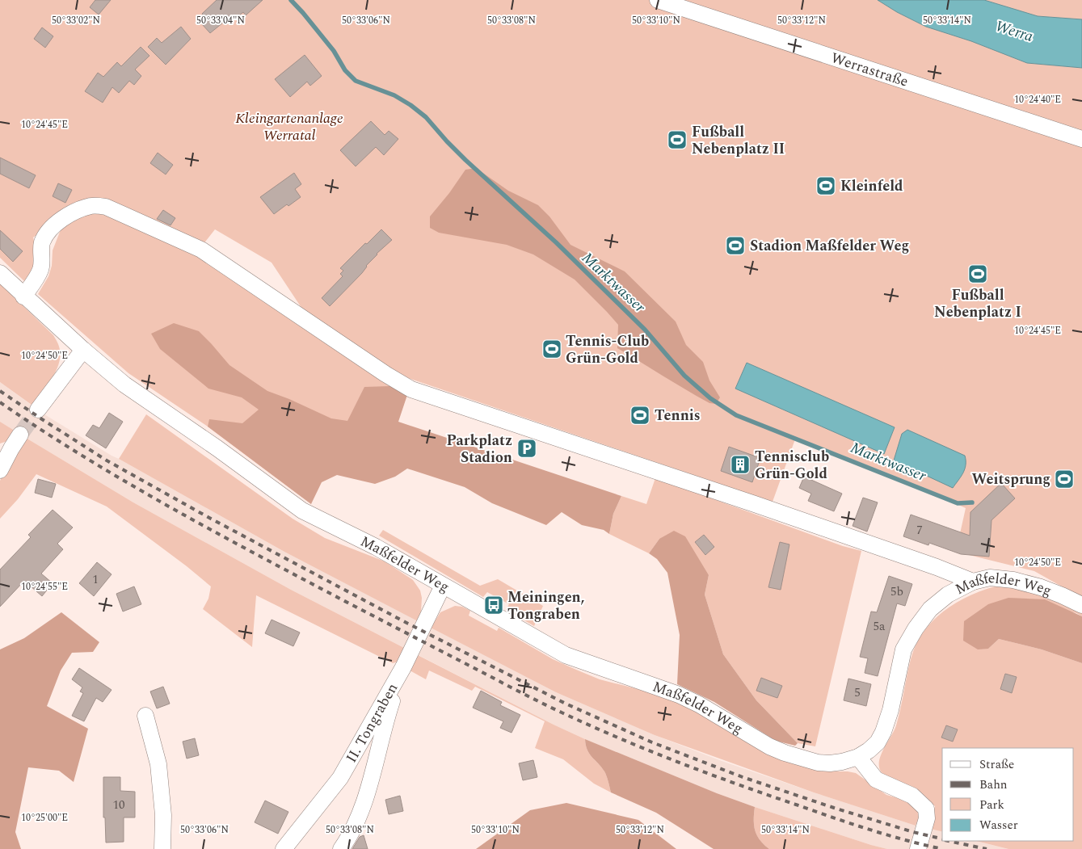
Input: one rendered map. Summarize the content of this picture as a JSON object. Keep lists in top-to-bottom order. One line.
{"streets":{"street":["Werrastraße","Maßfelder Weg","II. Tongraben"]},"crossings":[["Maßfelder Weg","II. Tongraben"]],"water":["Werra","Marktwasser"],"parks":["Kleingartenanlage Werratal"],"places":{"sports":["Fußball Nebenplatz II","Kleinfeld","Stadion Maßfelder Weg","Fußball Nebenplatz I","Tennis-Club Grün-Gold","Tennis","Weitsprung"],"parking":["Parkplatz Stadion"],"building":["Tennisclub Grün-Gold"],"bus stop":["Meiningen, Tongraben"]},"house_numbers":["7","1","5b","5a","5","10"],"legend":["Straße","Bahn","Park","Wasser"],"coordinates":["50°33'02\"N","50°33'04\"N","50°33'06\"N","50°33'08\"N","50°33'10\"N","50°33'12\"N","50°33'14\"N","10°24'40\"E","10°24'45\"E","10°24'50\"E","10°24'55\"E","10°25'00\"E"]}
